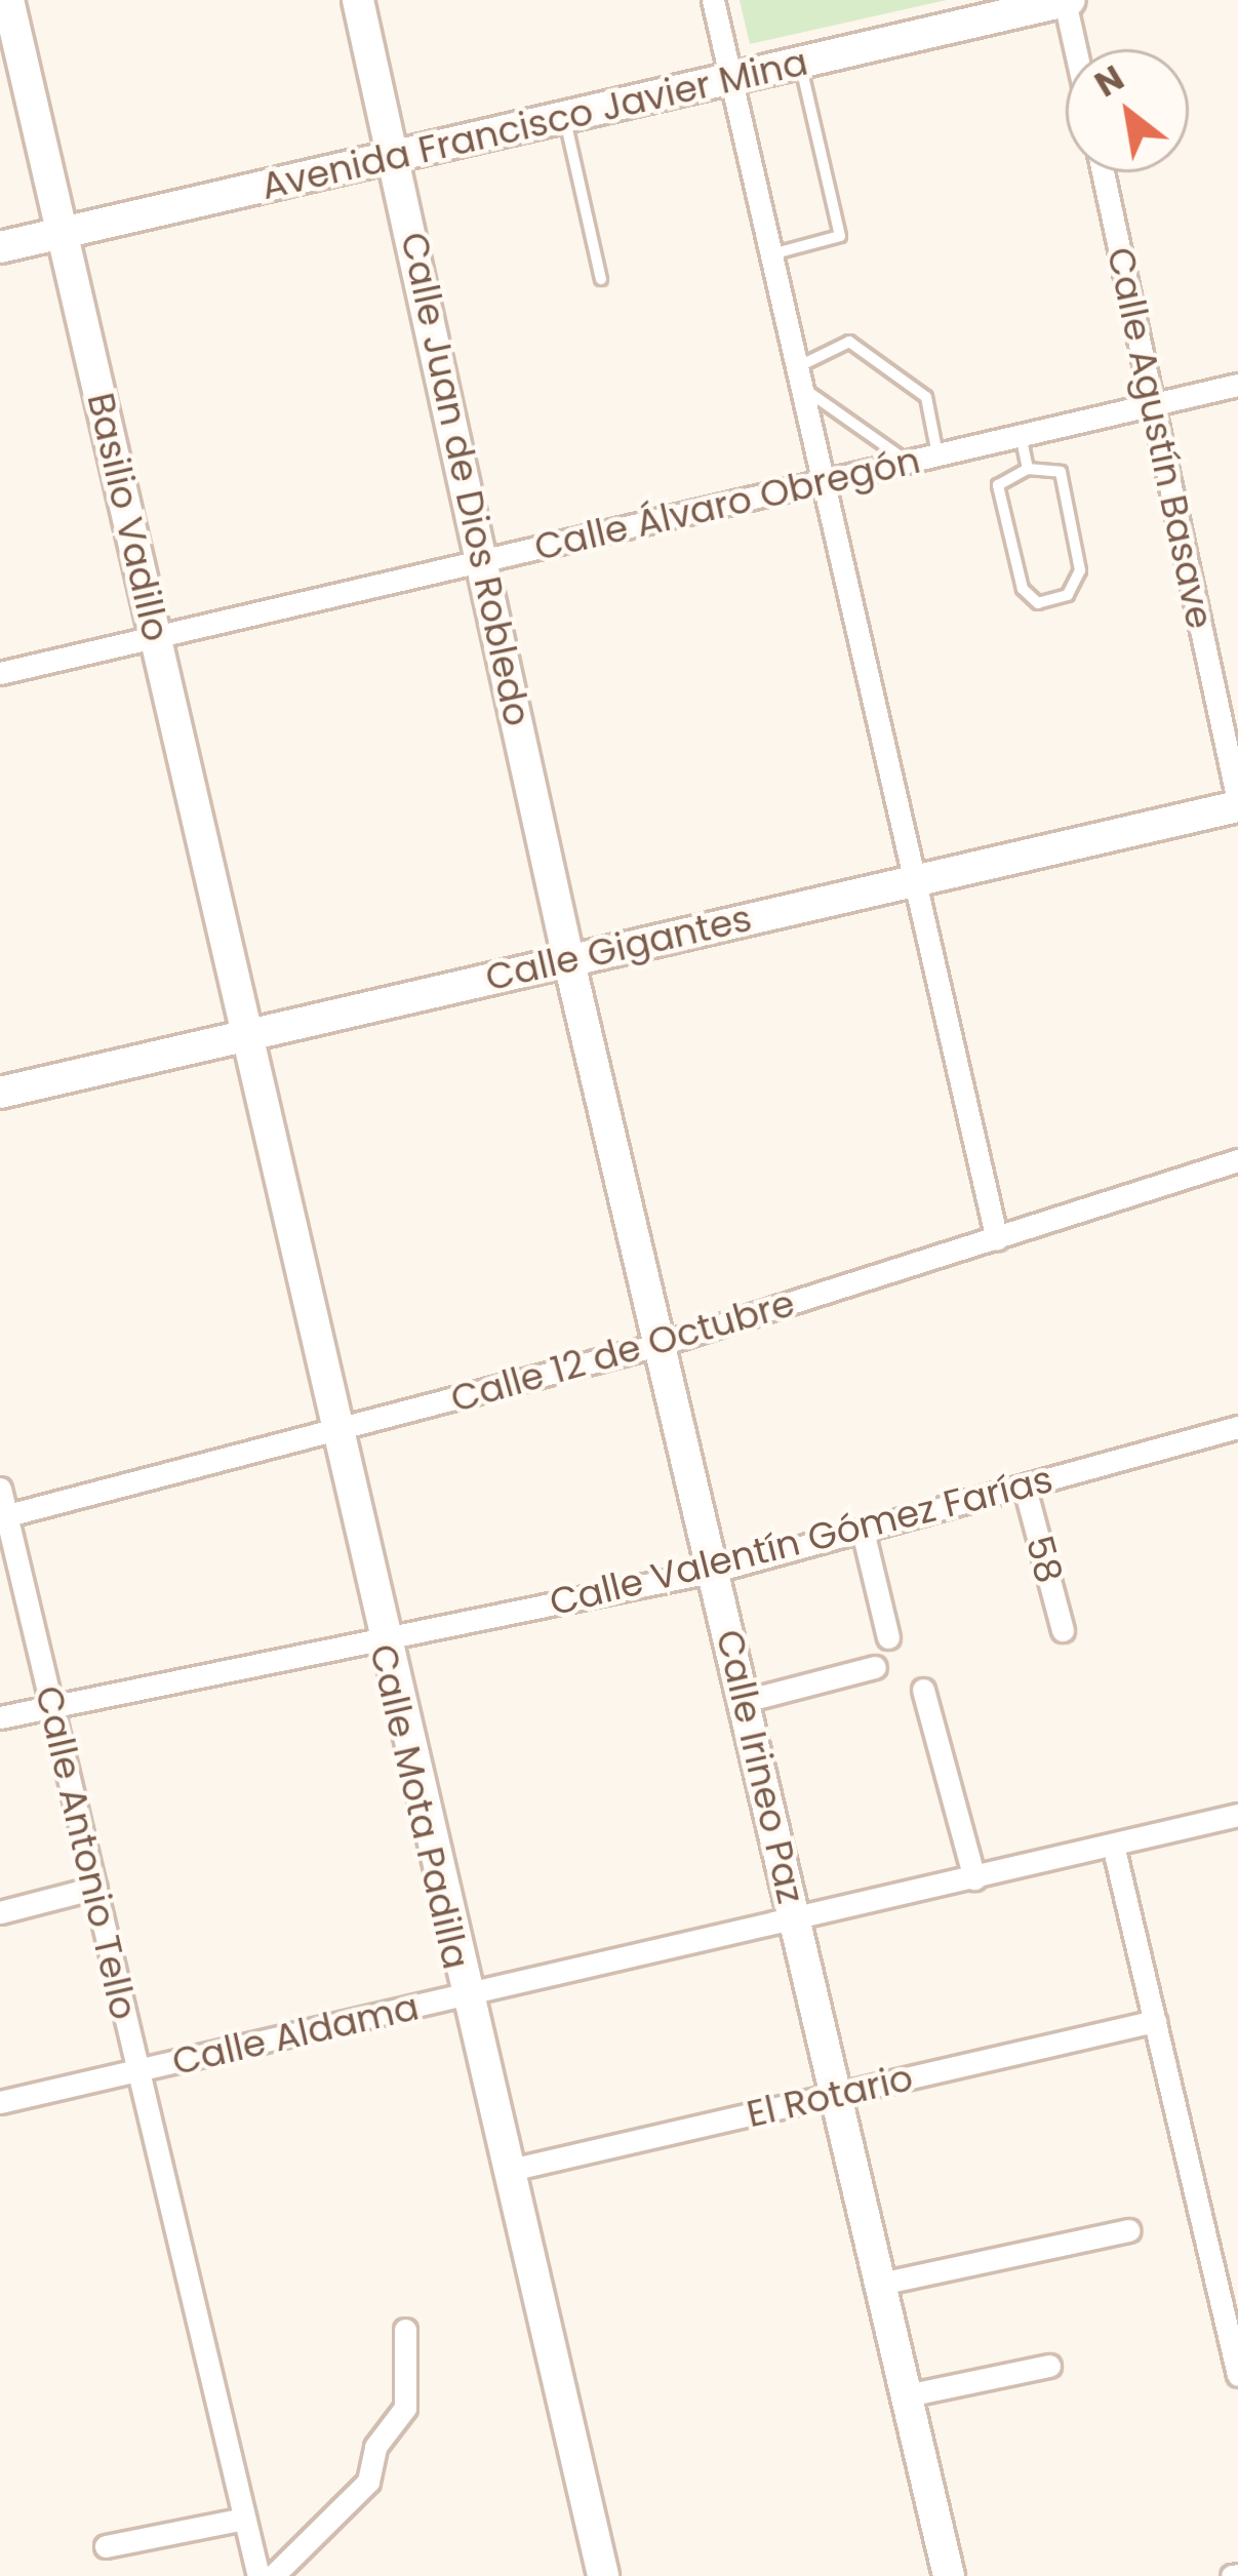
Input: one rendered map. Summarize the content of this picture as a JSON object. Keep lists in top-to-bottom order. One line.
{"streets":{"street":["Avenida Francisco Javier Mina","Calle Agustín Basave","Calle Juan de Dios Robledo","Calle Álvaro Obregón","Basilio Vadillo","Calle Gigantes","Calle 12 de Octubre","Calle Valentín Gómez Farías","58","Calle Irineo Paz","Calle Mota Padilla","Calle Antonio Tello","Calle Aldama","El Rotario"]},"crossings":[["Avenida Francisco Javier Mina","Calle Juan de Dios Robledo"],["Avenida Francisco Javier Mina","Basilio Vadillo"],["Calle Agustín Basave","Calle Álvaro Obregón"],["Calle Agustín Basave","Calle Gigantes"],["Calle Juan de Dios Robledo","Calle Álvaro Obregón"],["Calle Juan de Dios Robledo","Calle Gigantes"],["Calle Juan de Dios Robledo","Calle Irineo Paz"],["Calle Álvaro Obregón","Basilio Vadillo"],["Basilio Vadillo","Calle Gigantes"],["Basilio Vadillo","Calle Mota Padilla"],["Calle Gigantes","Calle Irineo Paz"],["Calle Gigantes","Calle Mota Padilla"],["Calle 12 de Octubre","Calle Irineo Paz"],["Calle 12 de Octubre","Calle Mota Padilla"],["Calle 12 de Octubre","Calle Antonio Tello"],["Calle Valentín Gómez Farías","58"],["Calle Valentín Gómez Farías","Calle Irineo Paz"],["Calle Valentín Gómez Farías","Calle Mota Padilla"],["Calle Valentín Gómez Farías","Calle Antonio Tello"],["Calle Irineo Paz","Calle Aldama"],["Calle Irineo Paz","El Rotario"],["Calle Mota Padilla","Calle Aldama"],["Calle Mota Padilla","El Rotario"],["Calle Antonio Tello","Calle Aldama"]],"north":"top left"}
